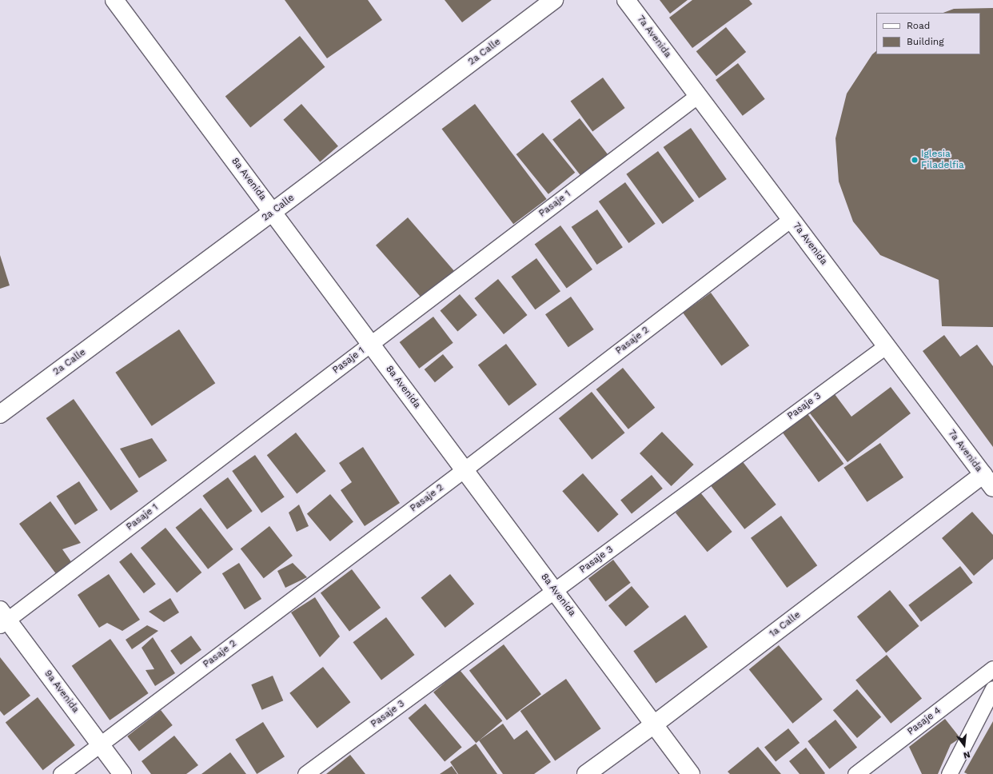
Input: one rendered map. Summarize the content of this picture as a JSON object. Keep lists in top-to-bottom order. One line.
{"streets":{"street":["7a Avenida","2a Calle","8a Avenida","1a Calle","9a Avenida"],"lane":["Pasaje 1","Pasaje 2","Pasaje 3","Pasaje 4"]},"crossings":[["7a Avenida","Pasaje 1"],["7a Avenida","Pasaje 2"],["7a Avenida","Pasaje 3"],["7a Avenida","1a Calle"],["2a Calle","8a Avenida"],["8a Avenida","Pasaje 1"],["8a Avenida","Pasaje 2"],["8a Avenida","Pasaje 3"],["8a Avenida","1a Calle"],["Pasaje 1","9a Avenida"],["Pasaje 2","9a Avenida"]],"places":["Iglesia Filadelfia"],"legend":["Road","Building"],"north":"bottom"}
